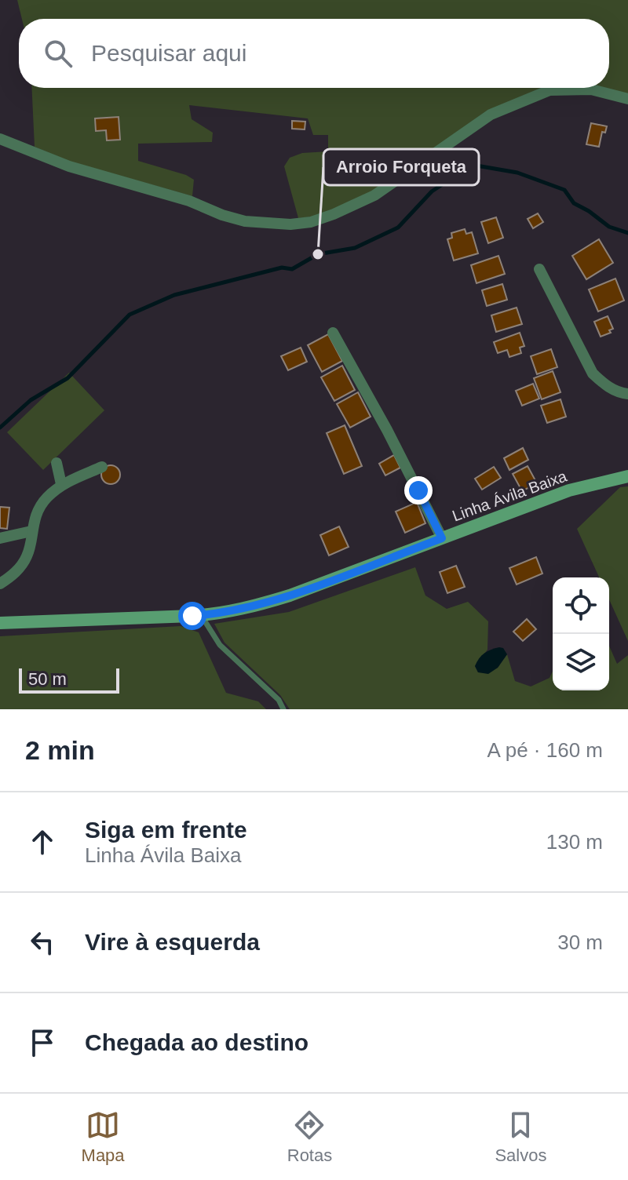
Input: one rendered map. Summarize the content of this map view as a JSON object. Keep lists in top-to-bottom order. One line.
{"streets":{"street":["Linha Ávila Baixa"]},"places":["Arroio Forqueta"],"scale_bar":"50 m","page":{"search":"Pesquisar aqui","scale":"50 m","heading":["2 min","A pé · 160 m"],"list":[["Siga em frente","Linha Ávila Baixa","130 m"],["Vire à esquerda","30 m"],"Chegada ao destino"],"nav":["Mapa","Rotas","Salvos"]}}
